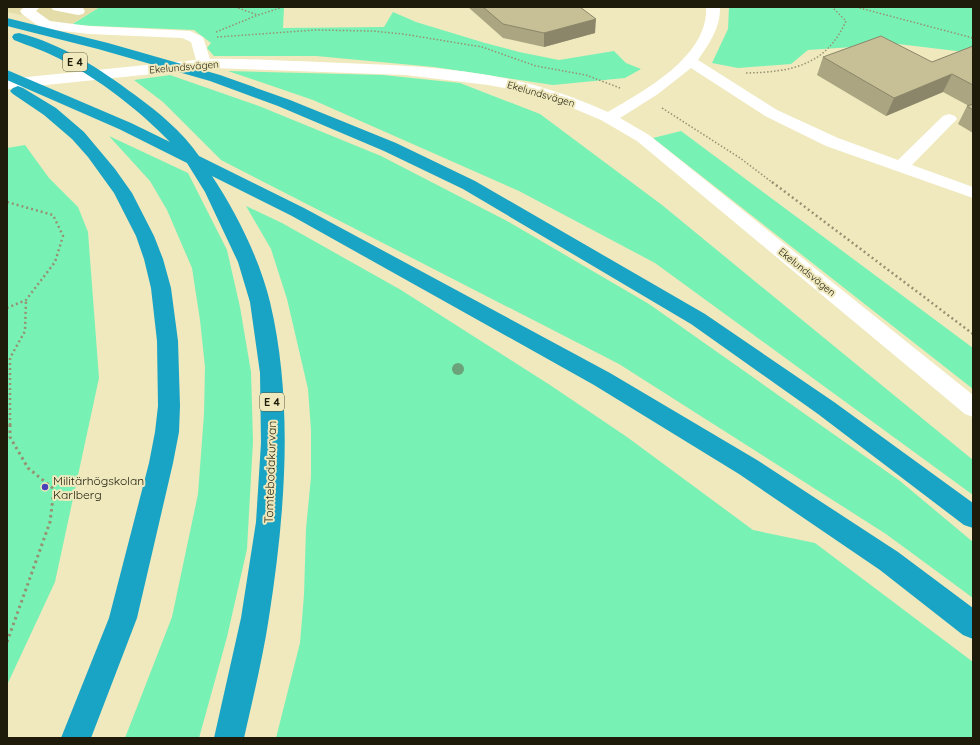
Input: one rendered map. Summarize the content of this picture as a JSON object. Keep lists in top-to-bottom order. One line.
{"streets":{"highway":["E 4","Tomtebodakurvan"],"street":["Ekelundsvägen"]},"places":["Militärhögskolan Karlberg"]}
